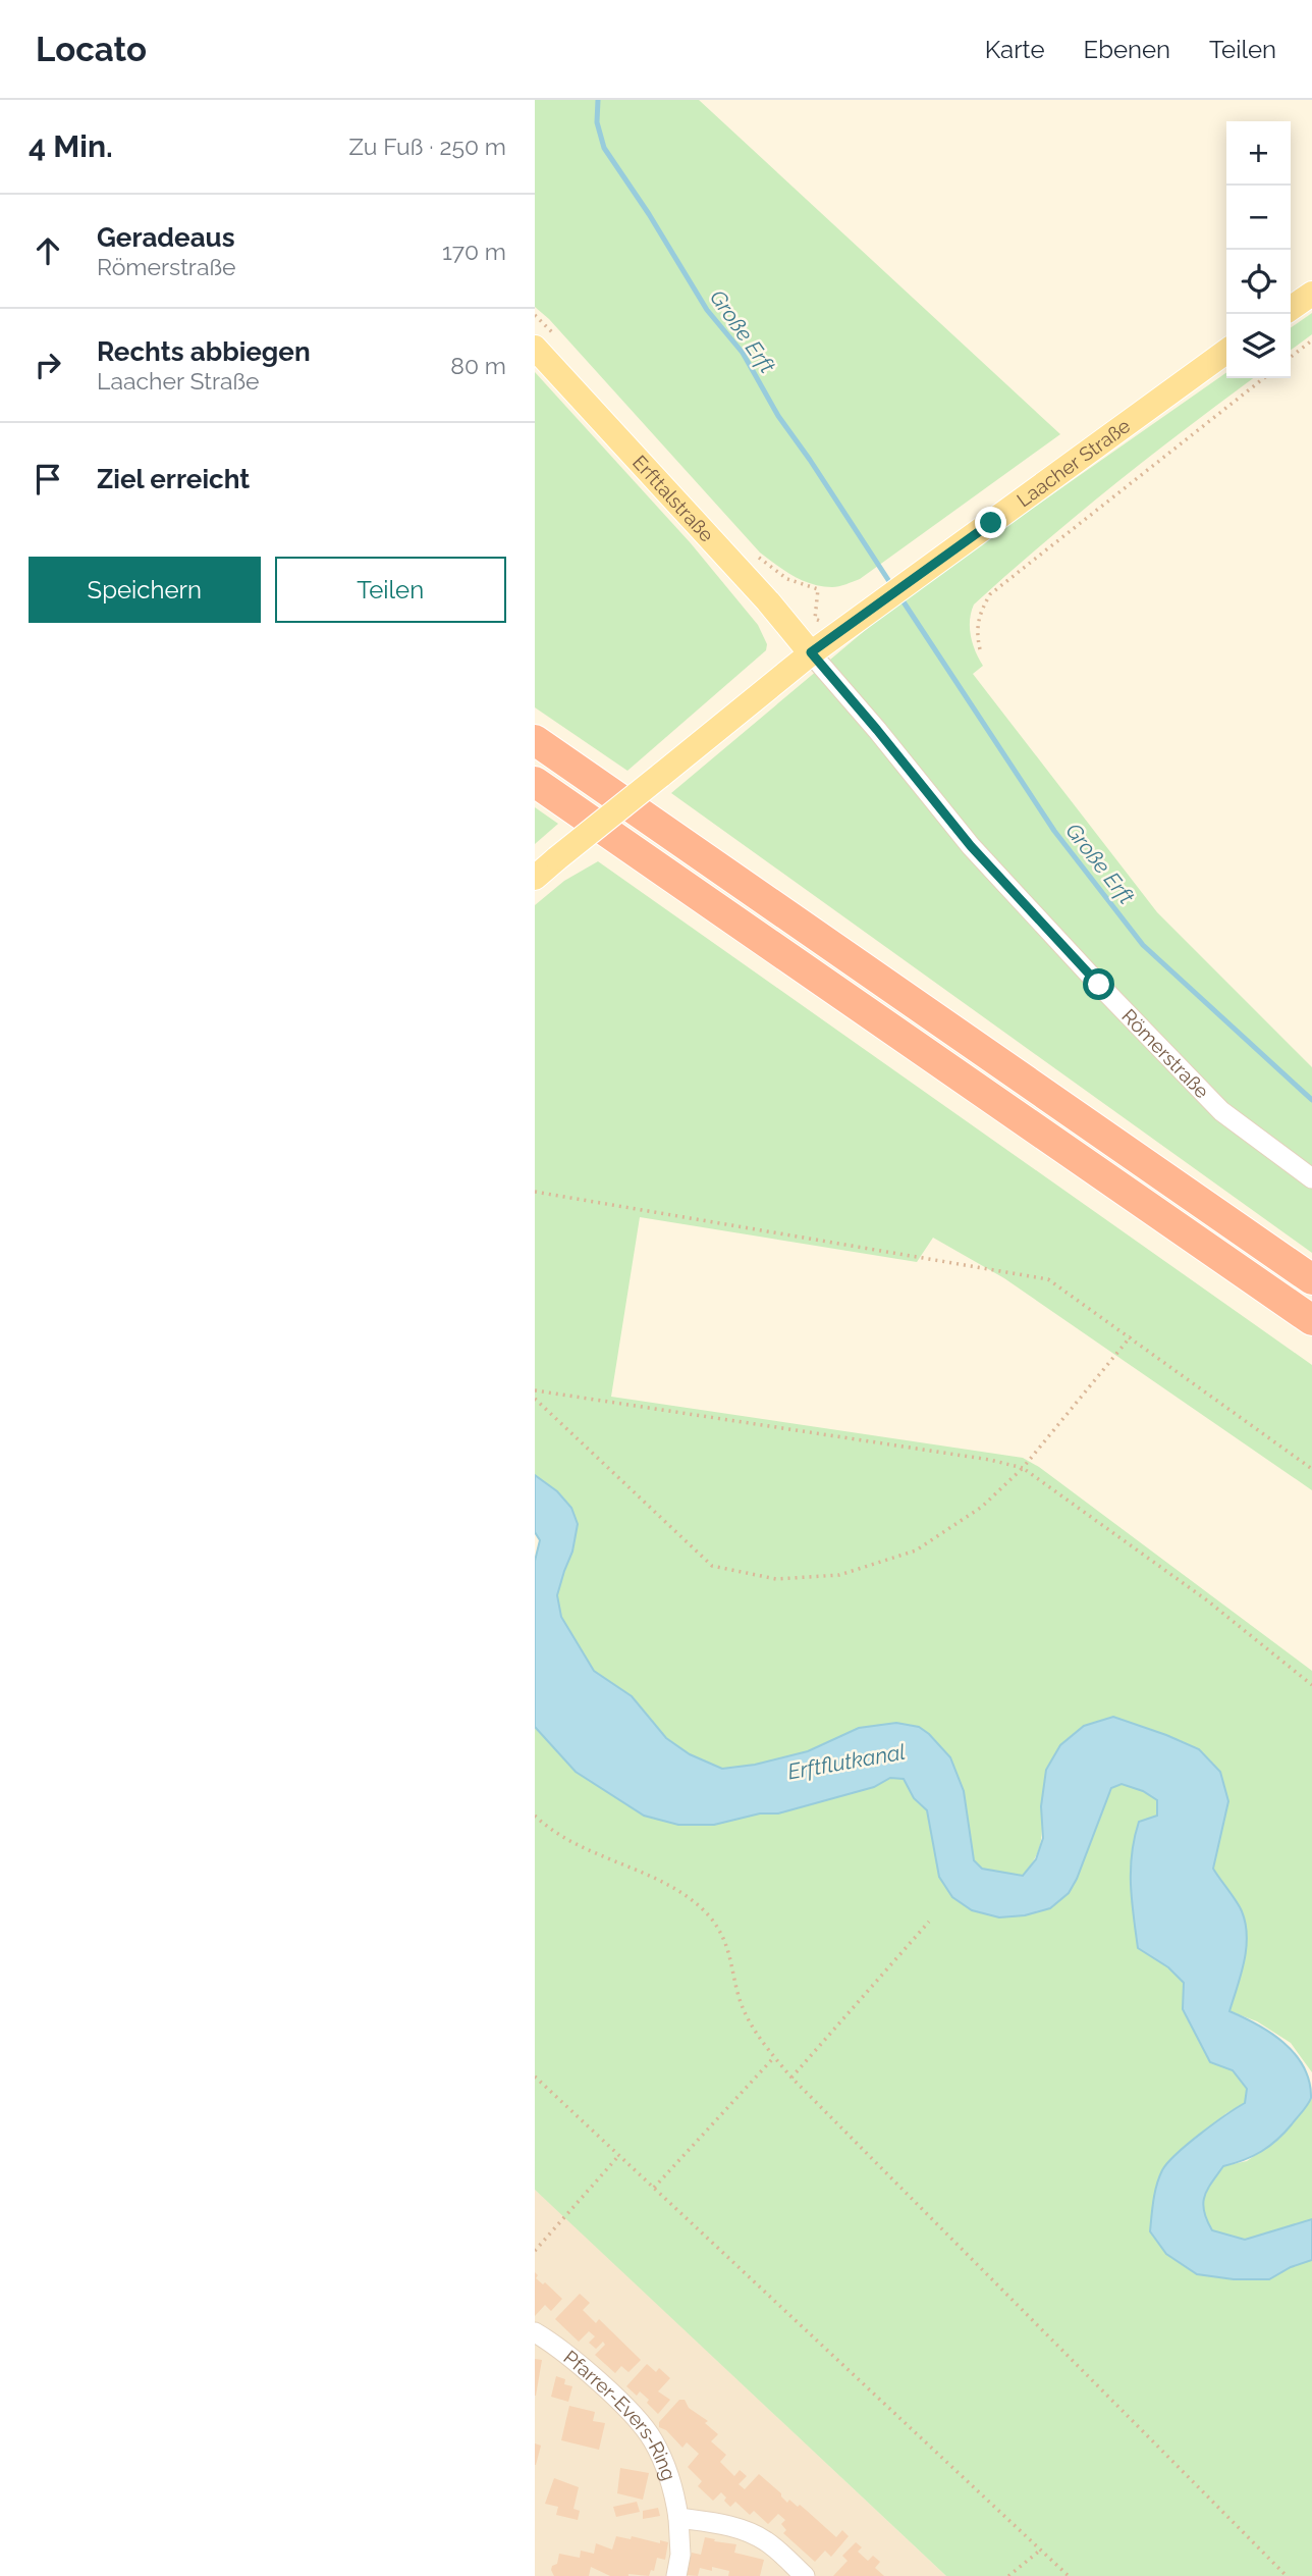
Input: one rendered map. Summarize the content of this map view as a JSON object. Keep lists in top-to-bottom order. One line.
{"streets":{"main road":["Laacher Straße","Erfttalstraße"],"street":["Römerstraße","Pfarrer-Evers-Ring"]},"crossings":[["Laacher Straße","Erfttalstraße"],["Laacher Straße","Römerstraße"],["Erfttalstraße","Römerstraße"]],"water":["Große Erft","Erftflutkanal"],"page":{"header":"Locato","nav":["Karte","Ebenen","Teilen"],"heading":["4 Min.","Zu Fuß · 250 m"],"map_buttons":["+","−"],"list":[["Geradeaus","Römerstraße","170 m"],["Rechts abbiegen","Laacher Straße","80 m"],"Ziel erreicht"],"buttons":["Speichern","Teilen"]}}
